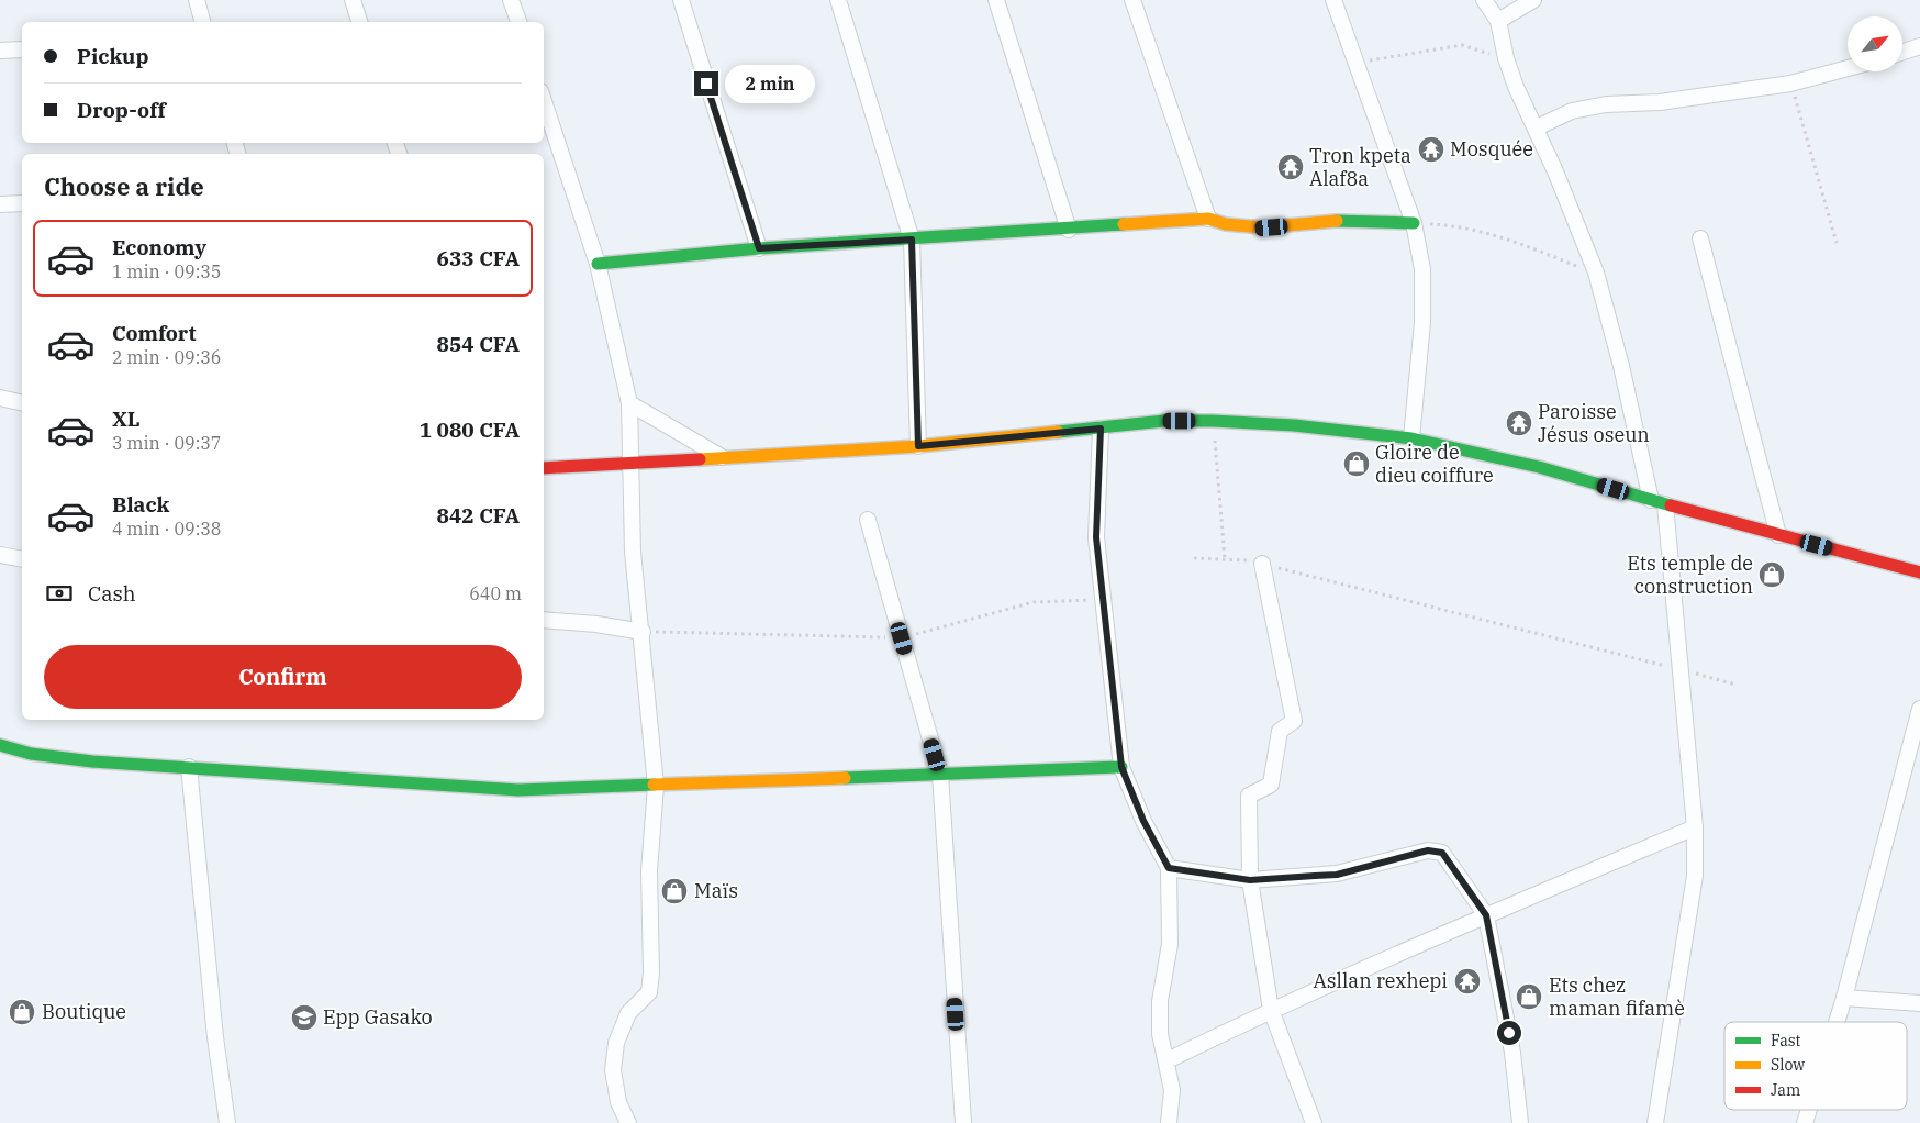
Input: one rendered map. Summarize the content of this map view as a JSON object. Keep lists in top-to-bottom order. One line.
{"places":{"temple":["Mosquée","Tron kpeta Alaf8a","Paroisse Jésus oseun","Asllan rexhepi"],"shop":["Gloire de dieu coiffure","Ets temple de construction","Maïs","Ets chez maman fifamè","Boutique"],"school or university":["Epp Gasako"]},"legend":["Fast","Slow","Jam"],"north":"top right","page":{"banner":["Pickup","Drop-off"],"bubble":"2 min","heading":"Choose a ride","list":[{"name":"Economy","note":"1 min · 09:35","value":"633 CFA"},{"name":"Comfort","note":"2 min · 09:36","value":"854 CFA"},{"name":"XL","note":"3 min · 09:37","value":"1 080 CFA"},{"name":"Black","note":"4 min · 09:38","value":"842 CFA"}],"pay":["Cash","640 m"],"buttons":"Confirm"}}
